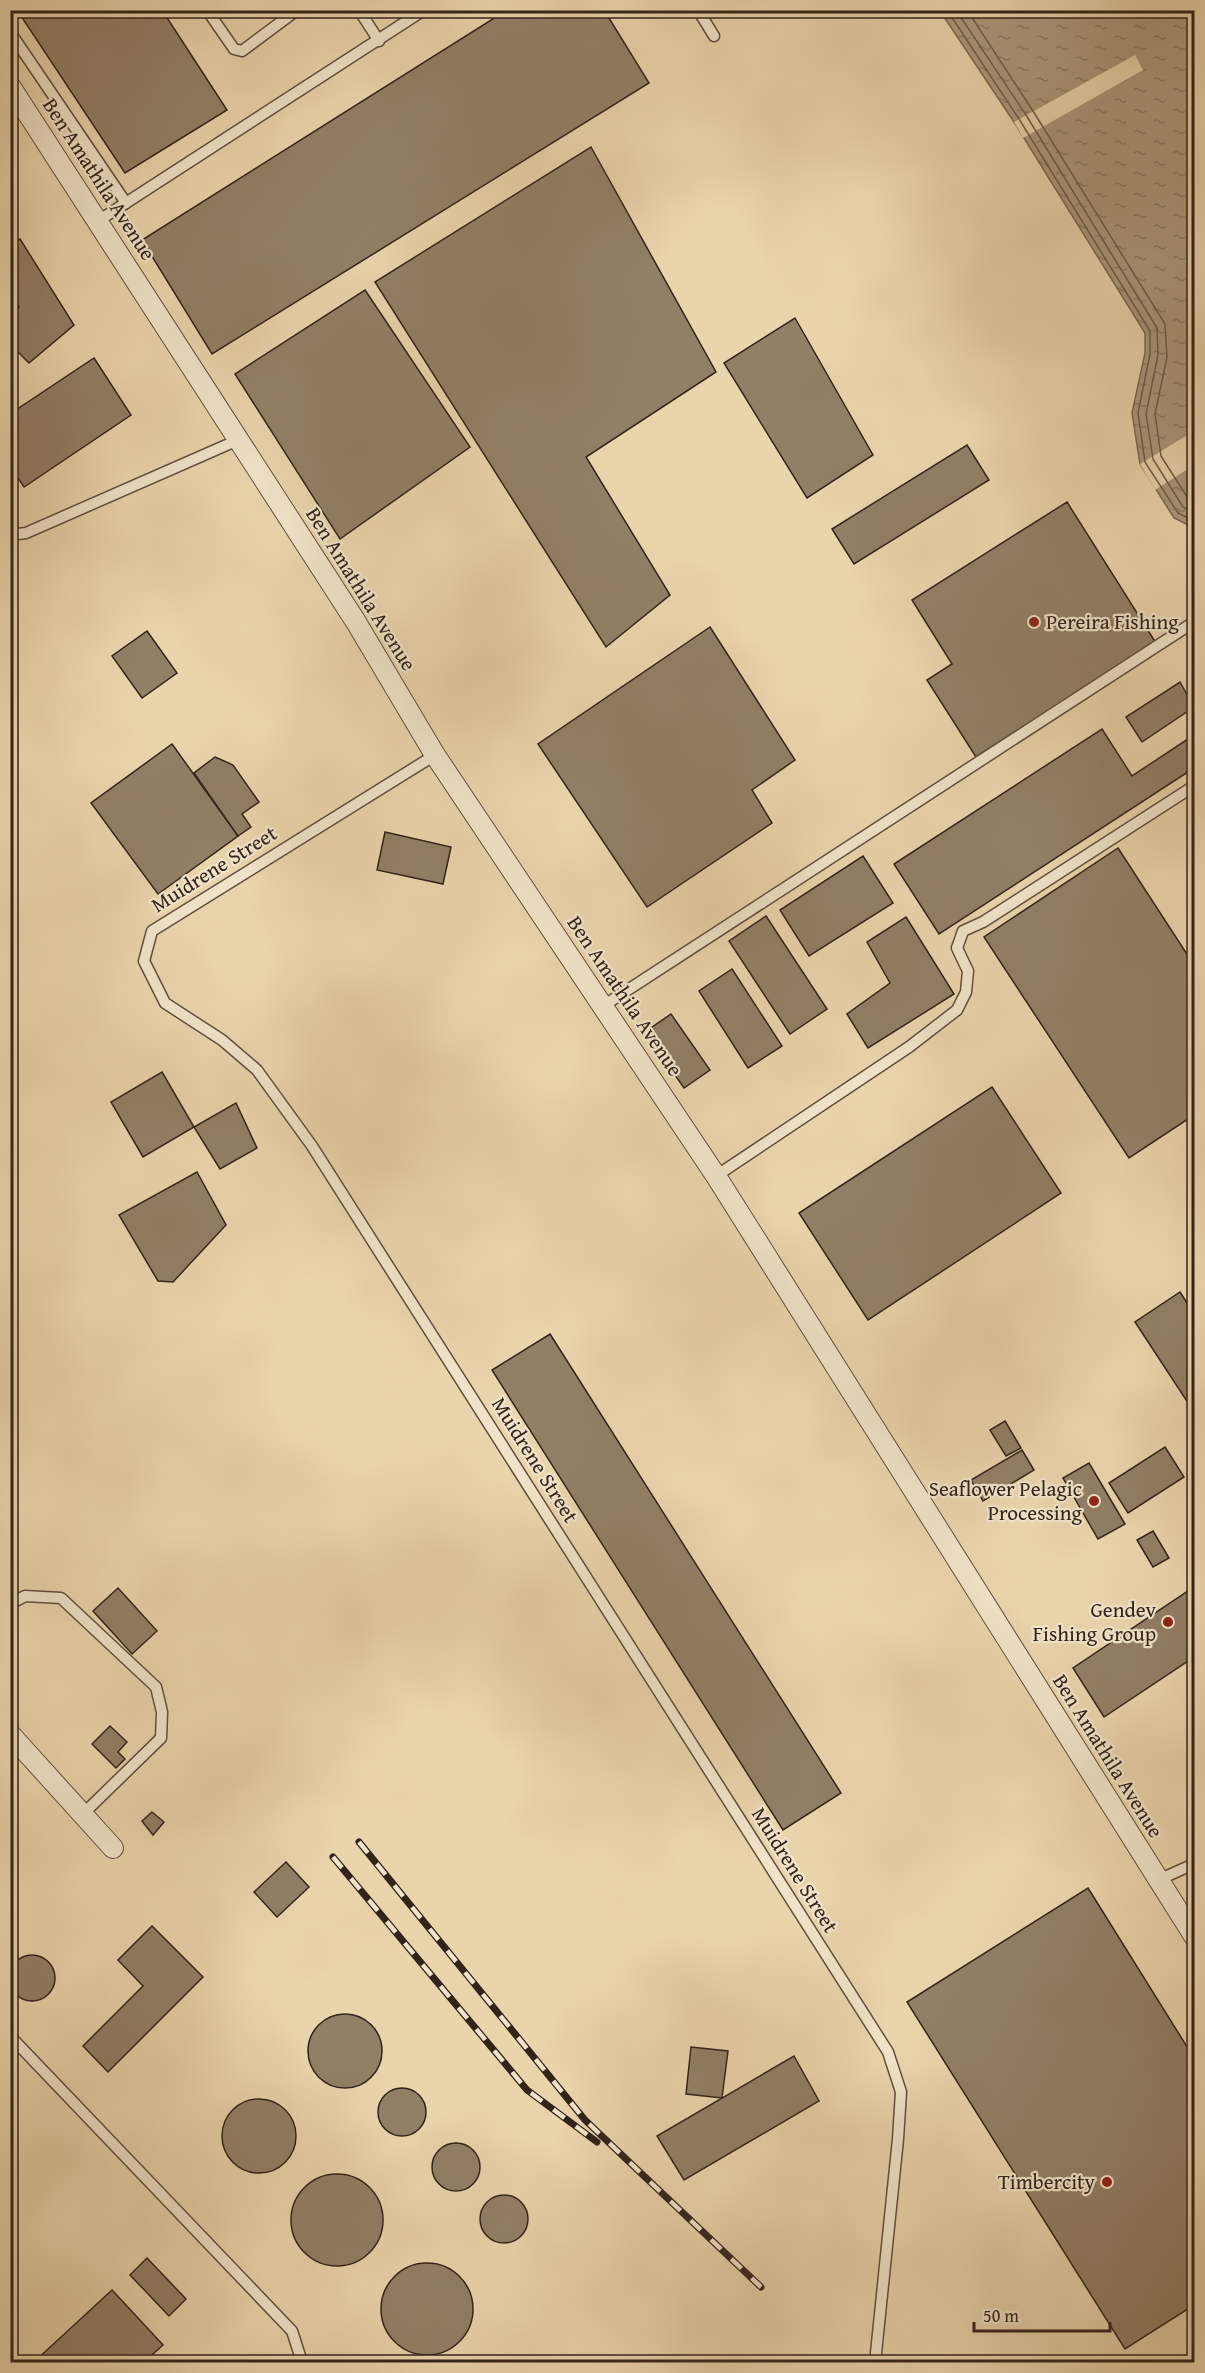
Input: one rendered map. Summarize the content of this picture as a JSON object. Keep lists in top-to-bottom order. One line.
{"streets":{"street":["Ben Amathila Avenue"],"lane":["Muidrene Street"]},"crossings":[["Ben Amathila Avenue","Muidrene Street"]],"places":["Pereira Fishing","Seaflower Pelagic Processing","Gendev Fishing Group","Timbercity"],"scale_bar":"50 m"}
